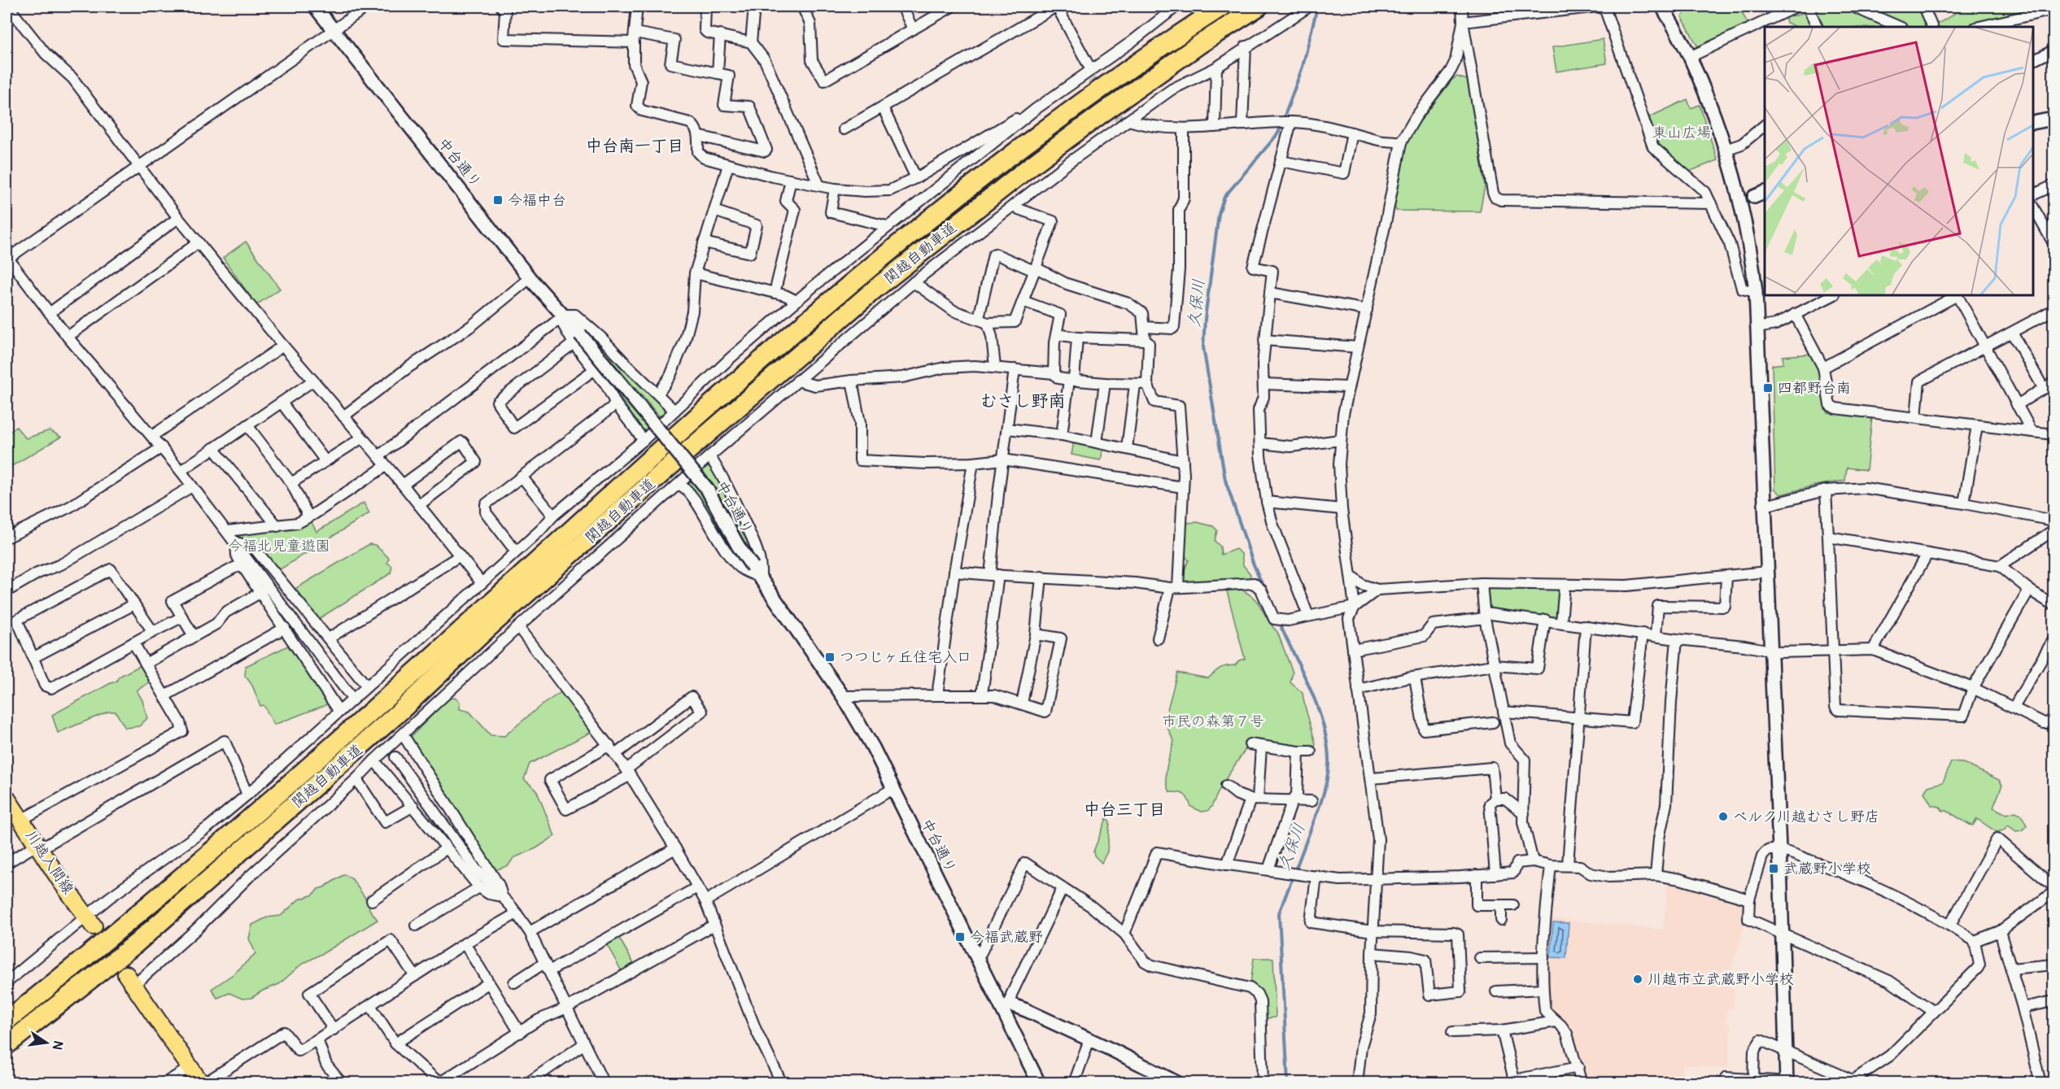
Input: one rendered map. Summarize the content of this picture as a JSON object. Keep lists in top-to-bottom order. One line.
{"streets":{"highway":["関越自動車道"],"main road":["川越入間線"],"street":["中台通り"]},"districts":["中台南一丁目","むさし野南","中台三丁目"],"water":["久保川"],"parks":["東山広場","今福北児童遊園","市民の森第７号"],"places":{"transit":["今福中台","四都野台南","つつじヶ丘住宅入口","武蔵野小学校","今福武蔵野"],"other":["ベルク川越むさし野店","川越市立武蔵野小学校"]},"north":"right"}
